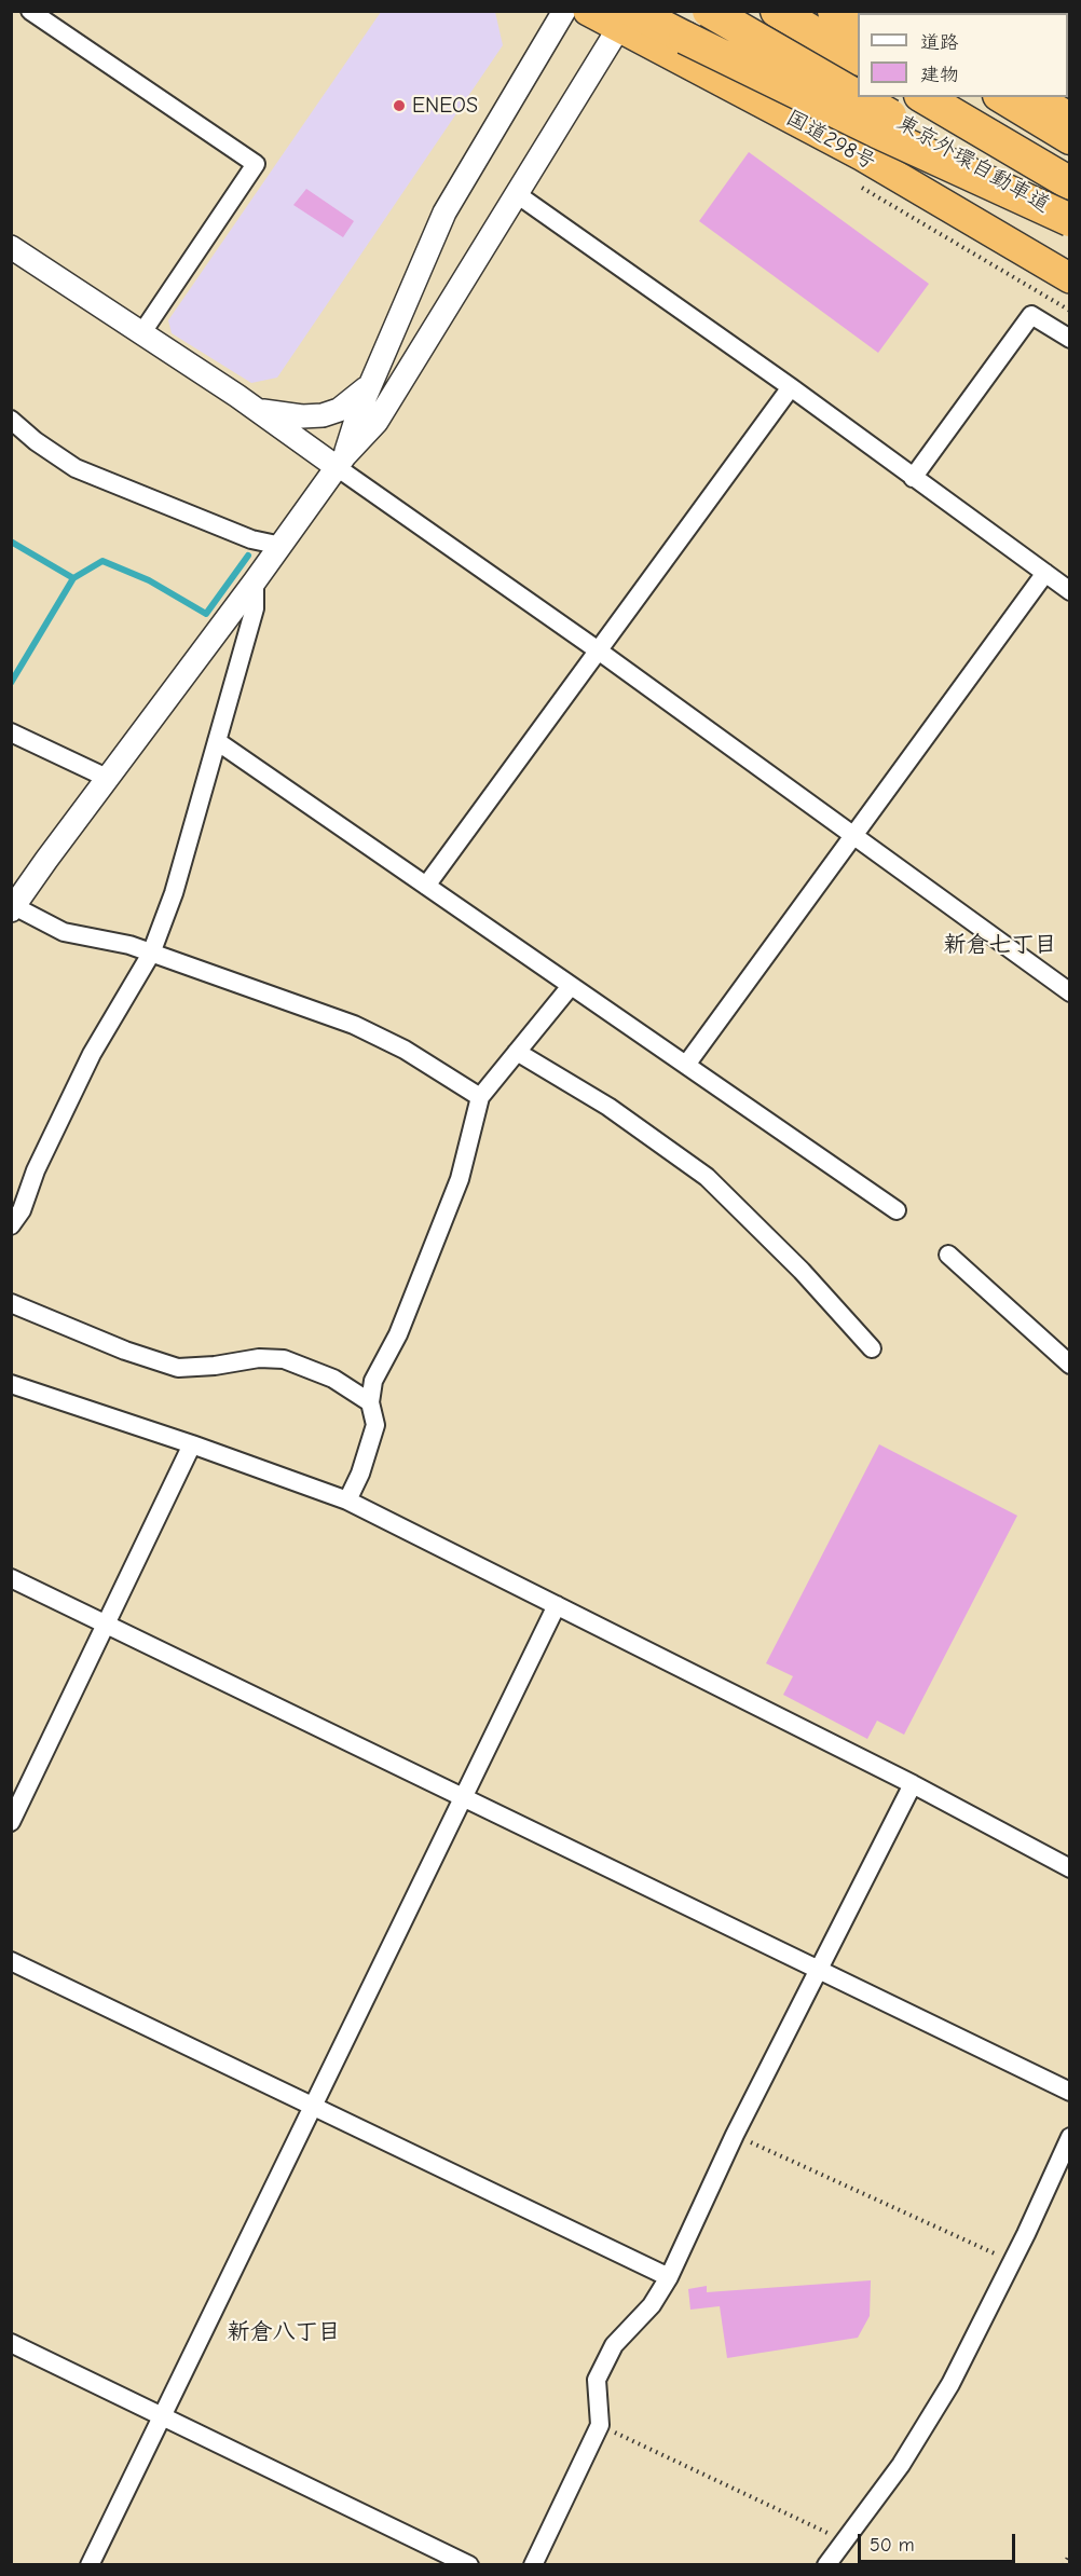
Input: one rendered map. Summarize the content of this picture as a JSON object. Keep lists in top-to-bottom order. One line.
{"streets":{"highway":["国道298号","東京外環自動車道"]},"districts":["新倉七丁目","新倉八丁目"],"places":["ENEOS"],"legend":["道路","建物"],"scale_bar":"50 m"}
